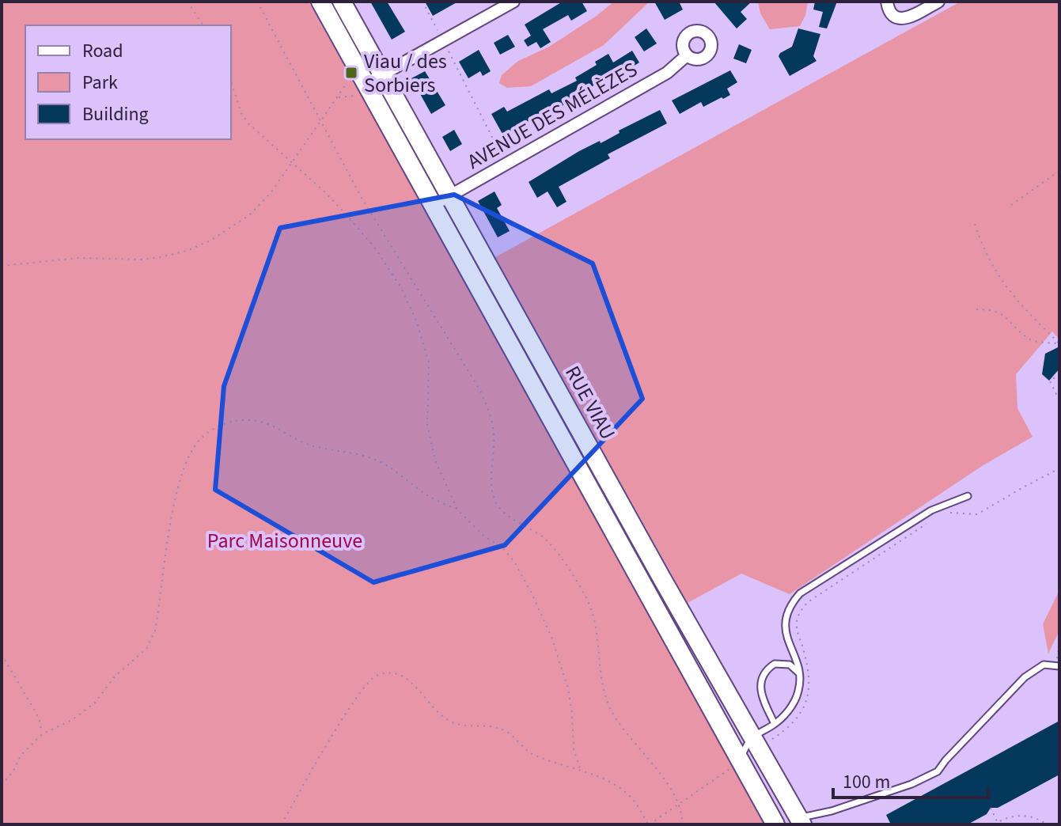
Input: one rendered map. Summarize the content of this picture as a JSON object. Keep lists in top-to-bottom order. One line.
{"streets":{"main road":["RUE VIAU"],"street":["AVENUE DES MÉLÈZES"]},"crossings":[["AVENUE DES MÉLÈZES","RUE VIAU"]],"parks":["Parc Maisonneuve"],"places":{"transit":["Viau / des Sorbiers"]},"legend":["Road","Park","Building"],"scale_bar":"100 m"}
